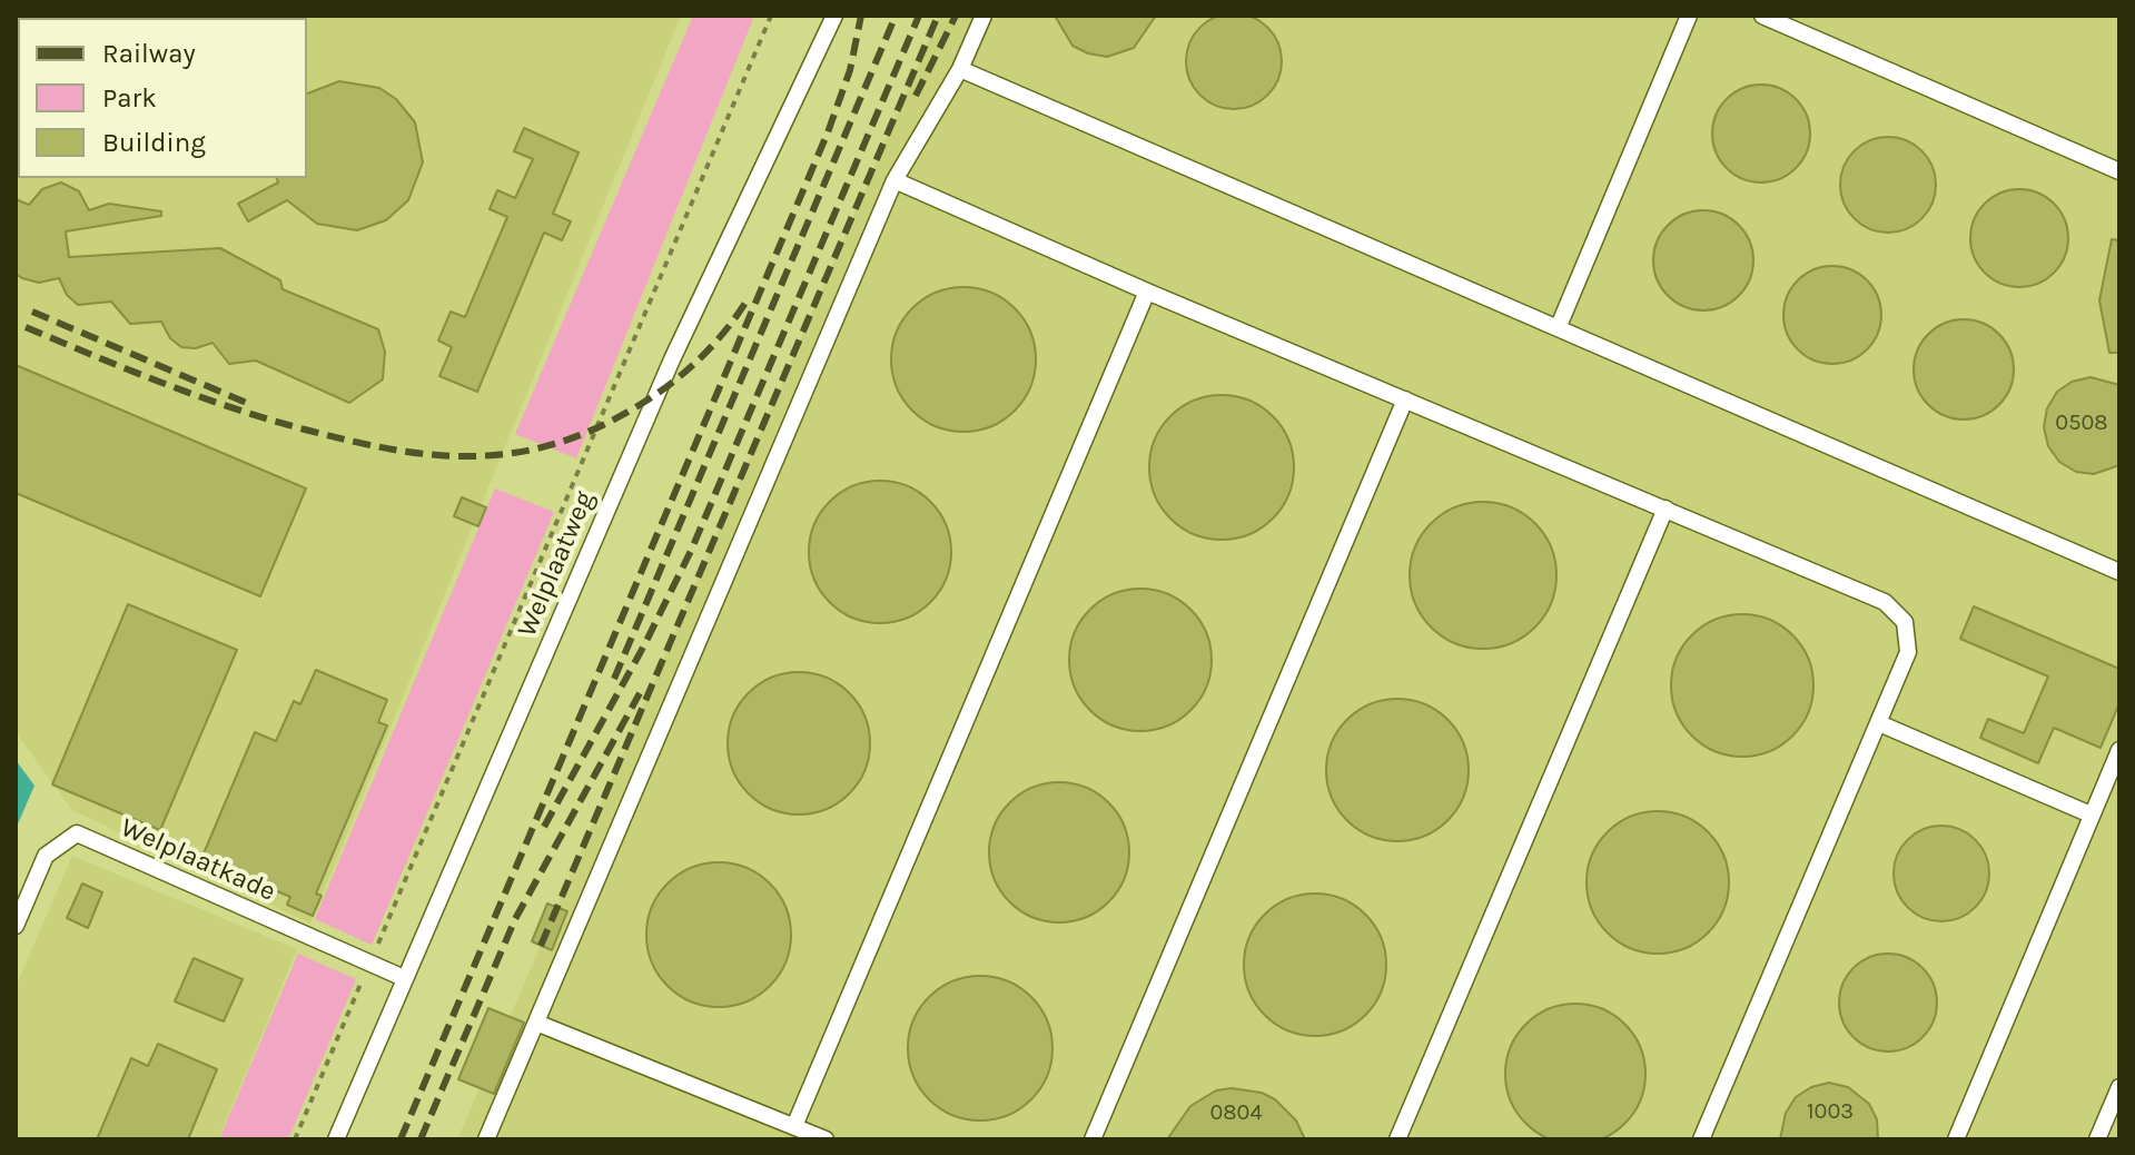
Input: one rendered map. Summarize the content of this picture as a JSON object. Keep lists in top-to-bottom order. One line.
{"streets":{"lane":["Welplaatweg","Welplaatkade"]},"crossings":[["Welplaatweg","Welplaatkade"]],"house_numbers":["0508","1003","0804"],"legend":["Railway","Park","Building"]}
